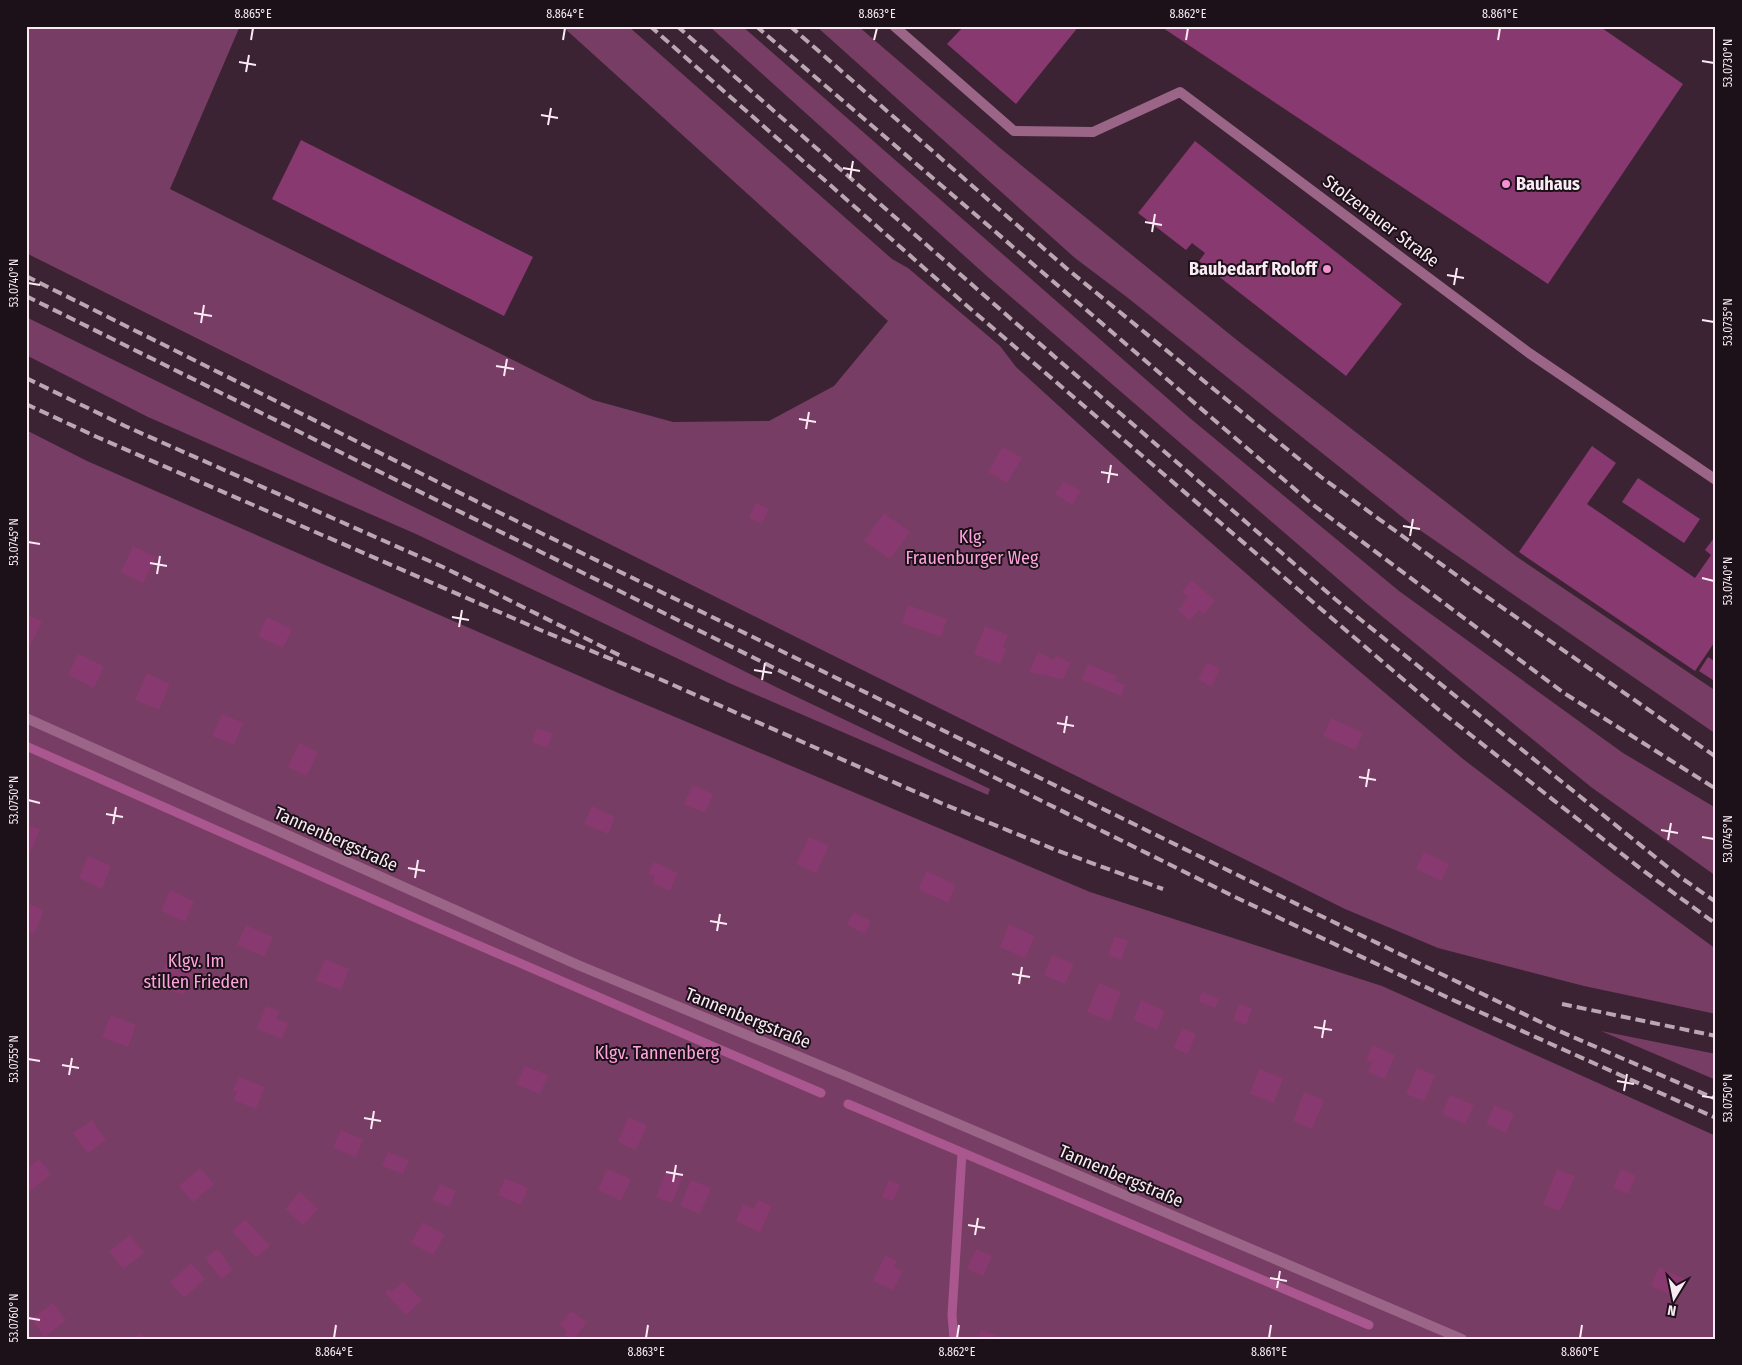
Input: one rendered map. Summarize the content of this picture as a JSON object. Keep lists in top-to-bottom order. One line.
{"streets":{"street":["Stolzenauer Straße","Tannenbergstraße"]},"parks":["Klg. Frauenburger Weg","Klgv. Im stillen Frieden","Klgv. Tannenberg"],"places":["Bauhaus","Baubedarf Roloff"],"north":"bottom","coordinates":["8.865°E","8.864°E","8.863°E","8.862°E","8.861°E","53.0730°N","53.0740°N","53.0735°N","53.0745°N","53.0750°N","53.0755°N","53.0760°N","8.860°E"]}
